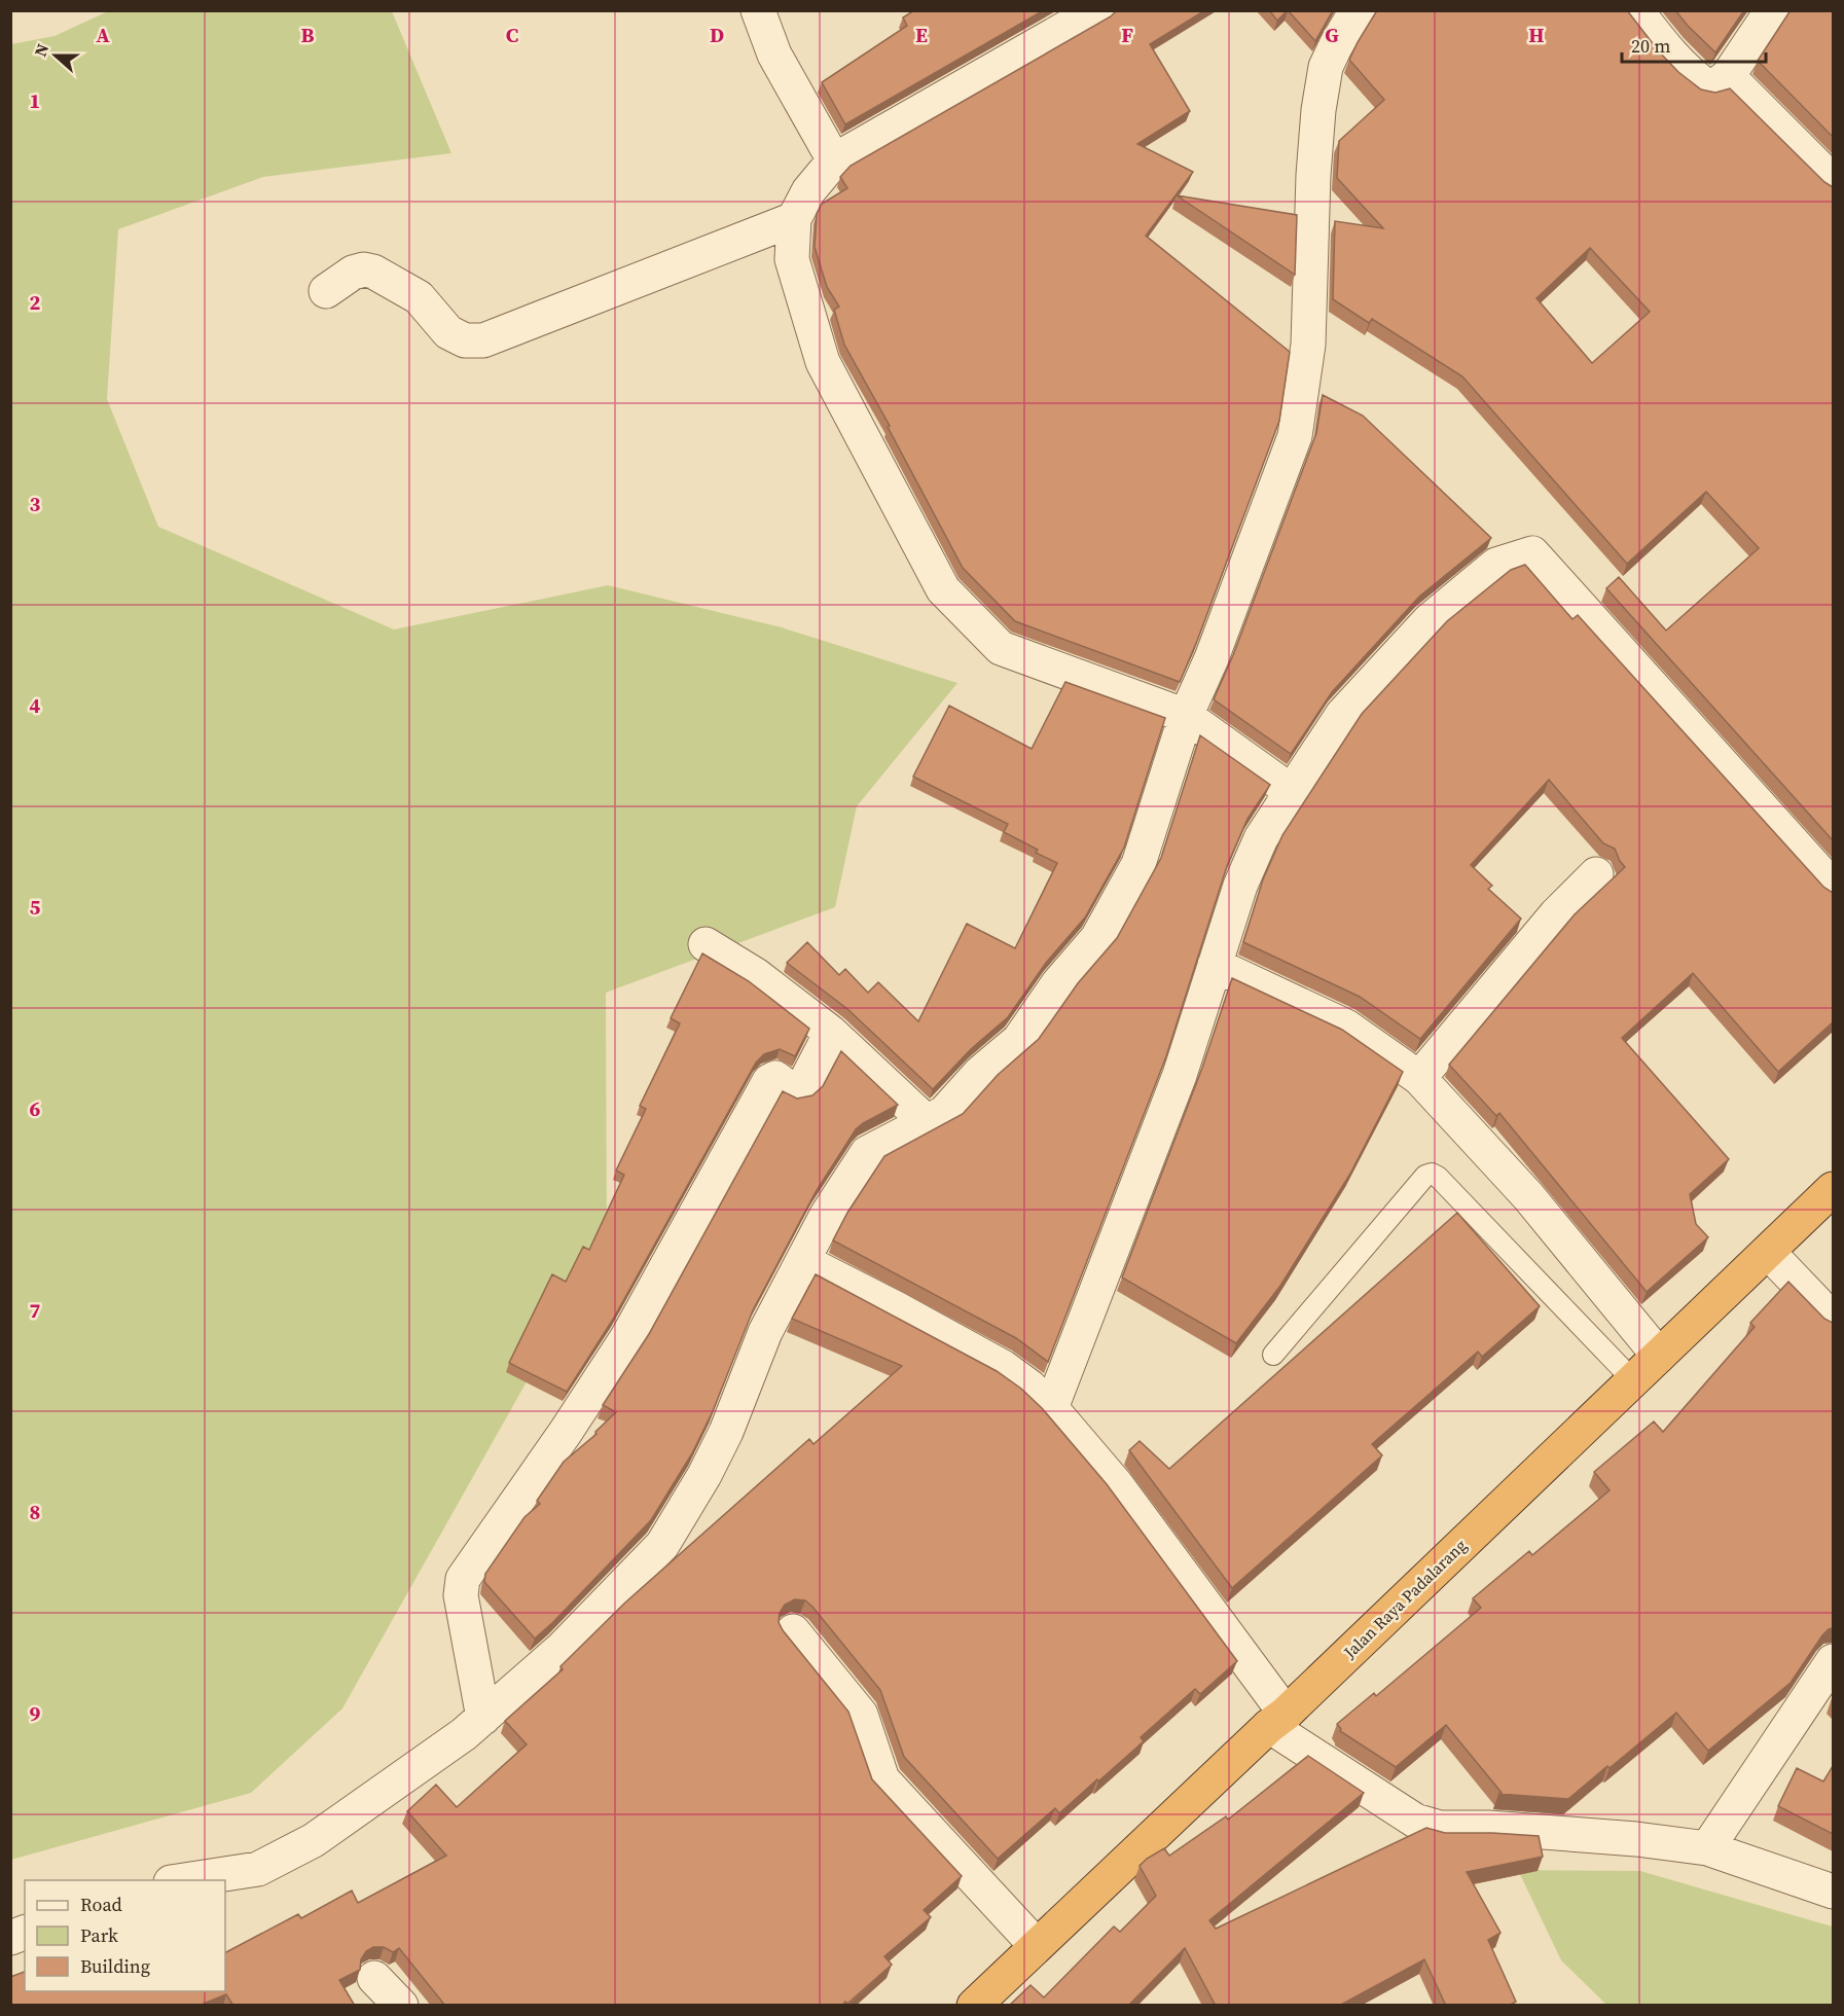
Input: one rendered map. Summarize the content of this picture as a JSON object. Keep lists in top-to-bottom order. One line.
{"streets":{"highway":["Jalan Raya Padalarang"]},"legend":["Road","Park","Building"],"scale_bar":"20 m","north":"left","grid":{"columns":["A","B","C","D","E","F","G","H"],"rows":["1","2","3","4","5","6","7","8","9"]}}
